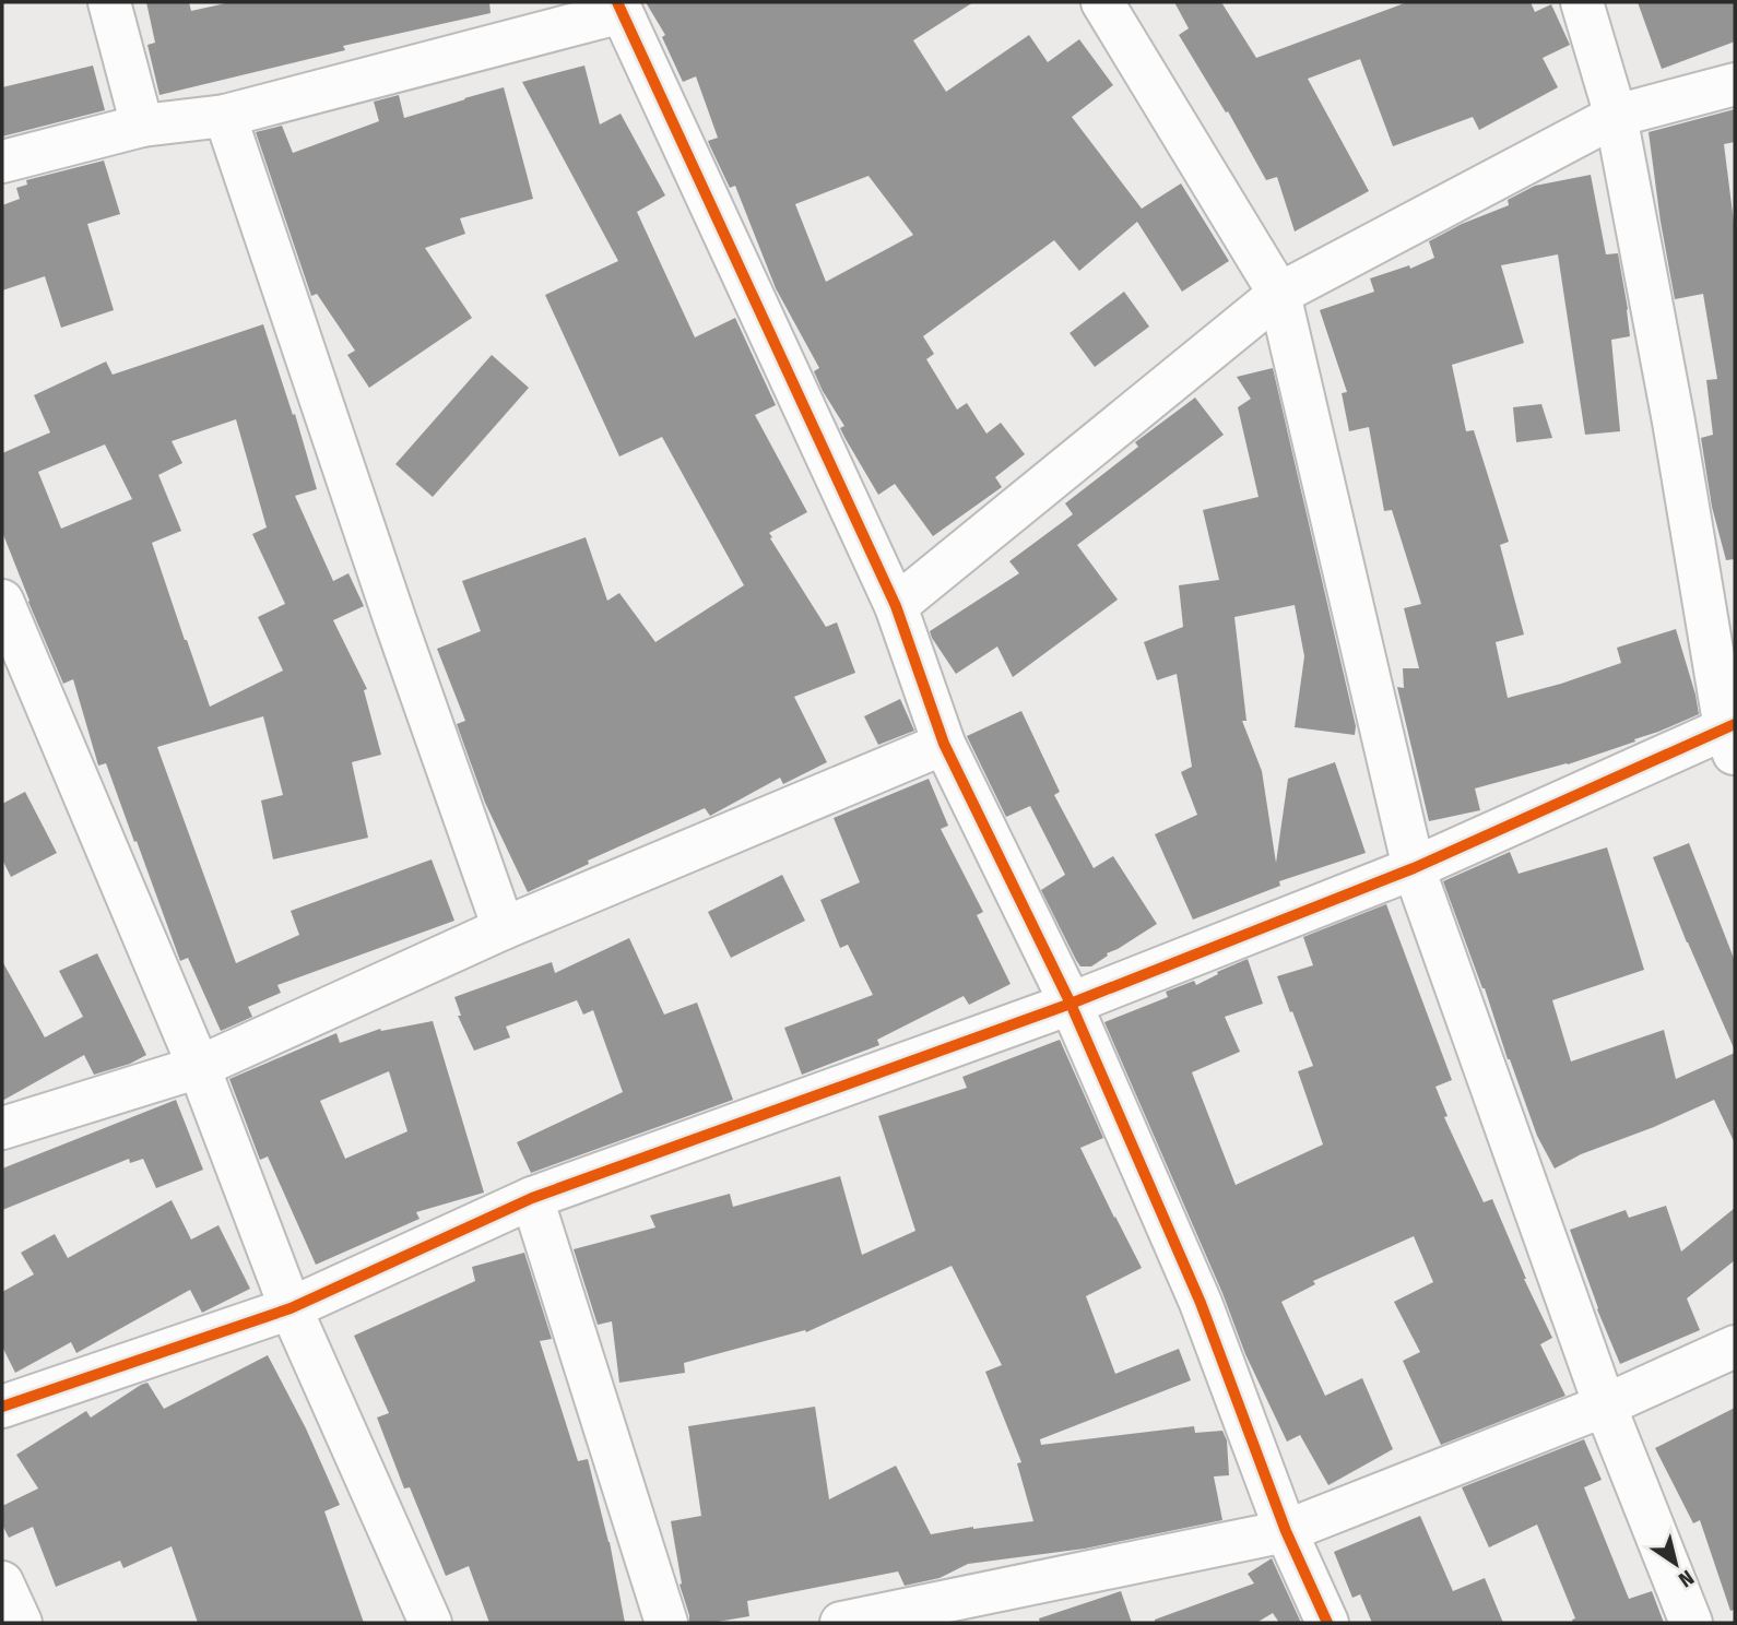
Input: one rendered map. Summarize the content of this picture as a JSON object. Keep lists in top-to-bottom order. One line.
{"north":"bottom right"}
